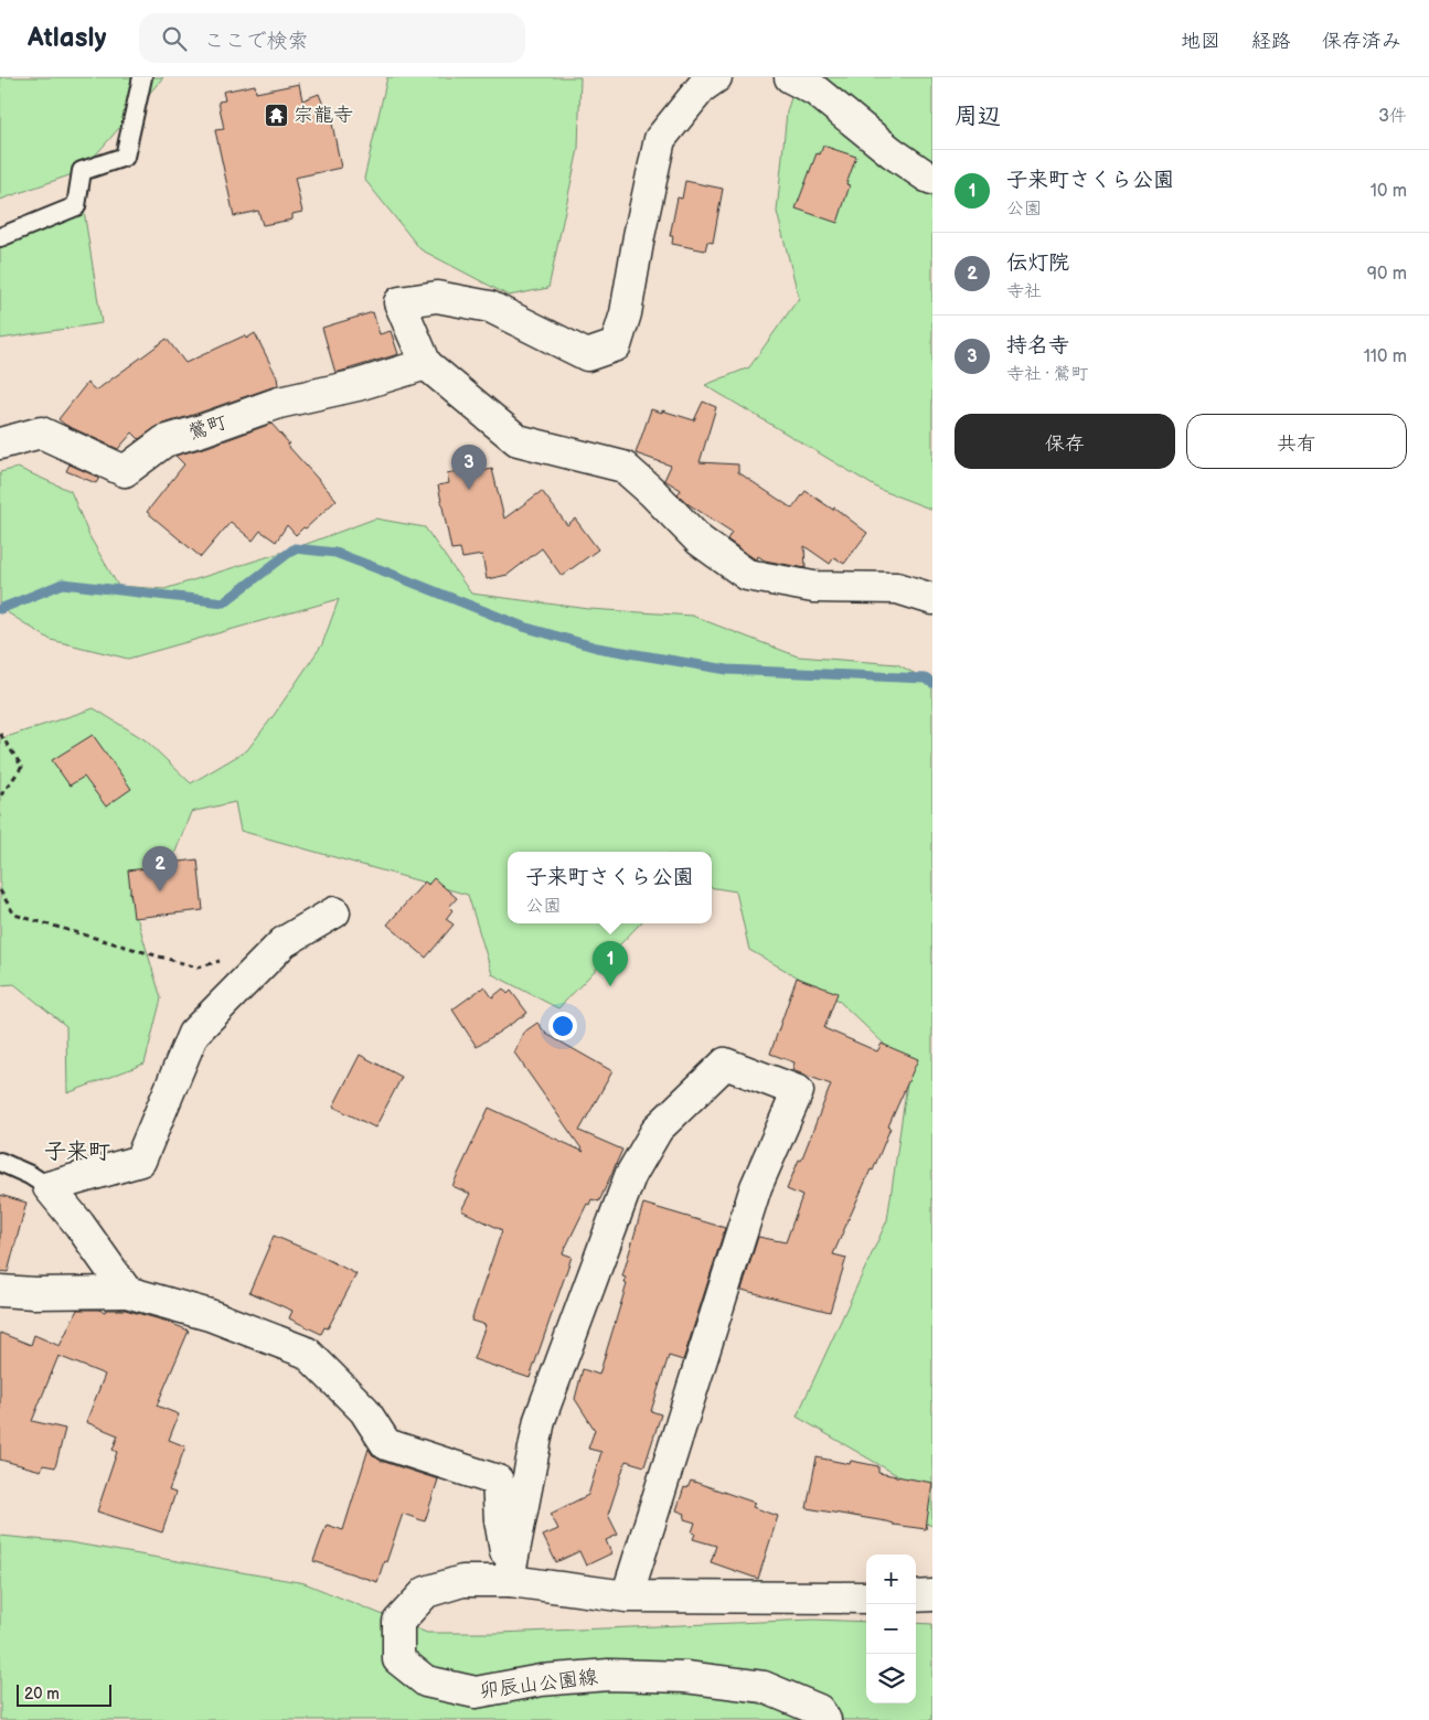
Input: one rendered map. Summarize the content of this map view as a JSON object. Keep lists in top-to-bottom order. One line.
{"streets":{"street":["鶯町","卯辰山公園線"]},"districts":["子来町"],"places":{"temple":["宗龍寺"]},"scale_bar":"20 m","page":{"header":"Atlasly","search":"ここで検索","nav":["地図","経路","保存済み"],"heading":["周辺","3件"],"list":[{"mark":"1","name":"子来町さくら公園","note":"公園","value":"10 m"},{"mark":"2","name":"伝灯院","note":"寺社","value":"90 m"},{"mark":"3","name":"持名寺","note":"寺社 · 鶯町","value":"110 m"}],"buttons":["保存","共有"],"pins":["3","2","1"],"popup":["子来町さくら公園","公園"],"map_buttons":["+","−"],"scale":"20 m"}}
